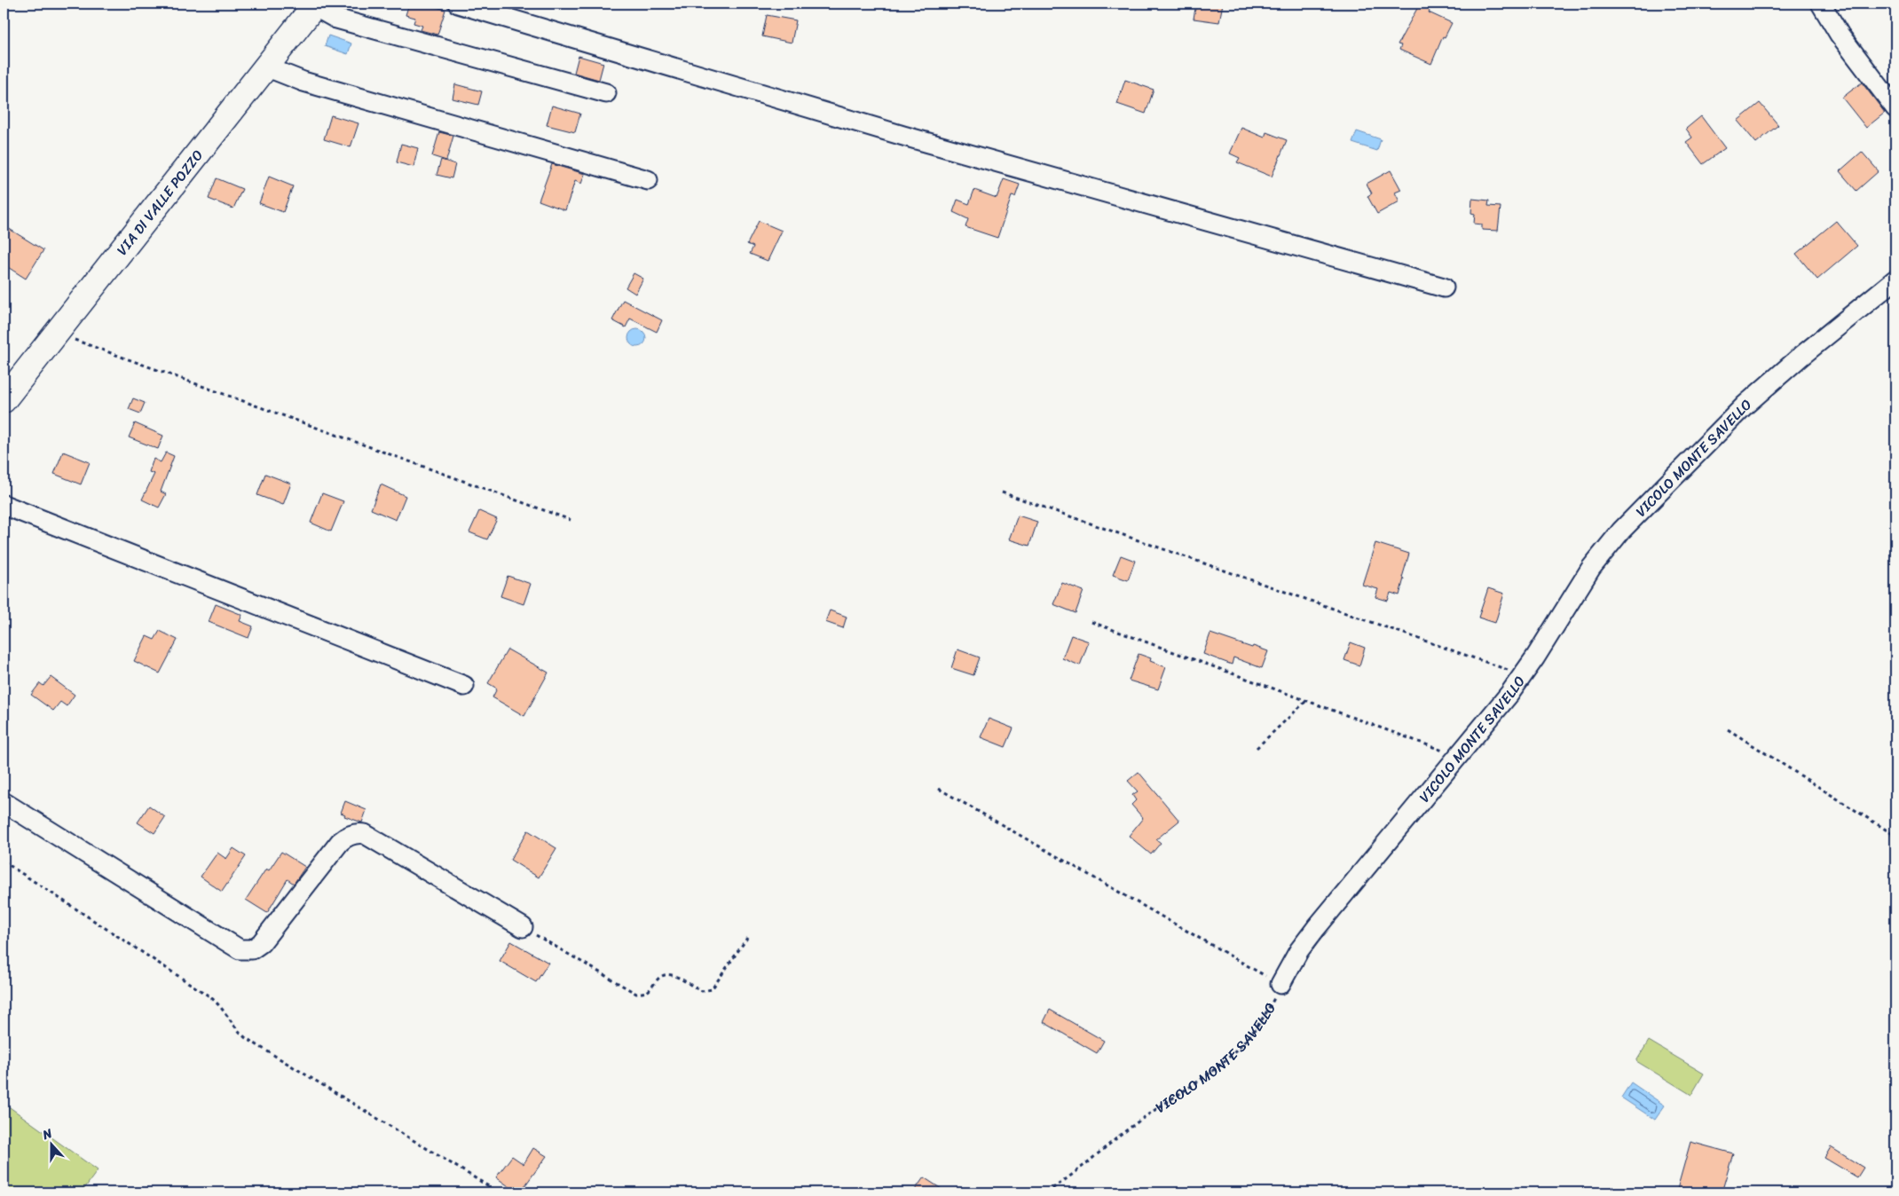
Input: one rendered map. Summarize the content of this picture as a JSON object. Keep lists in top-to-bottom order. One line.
{"streets":{"street":["VIA DI VALLE POZZO","VICOLO MONTE SAVELLO"]},"north":"top"}
